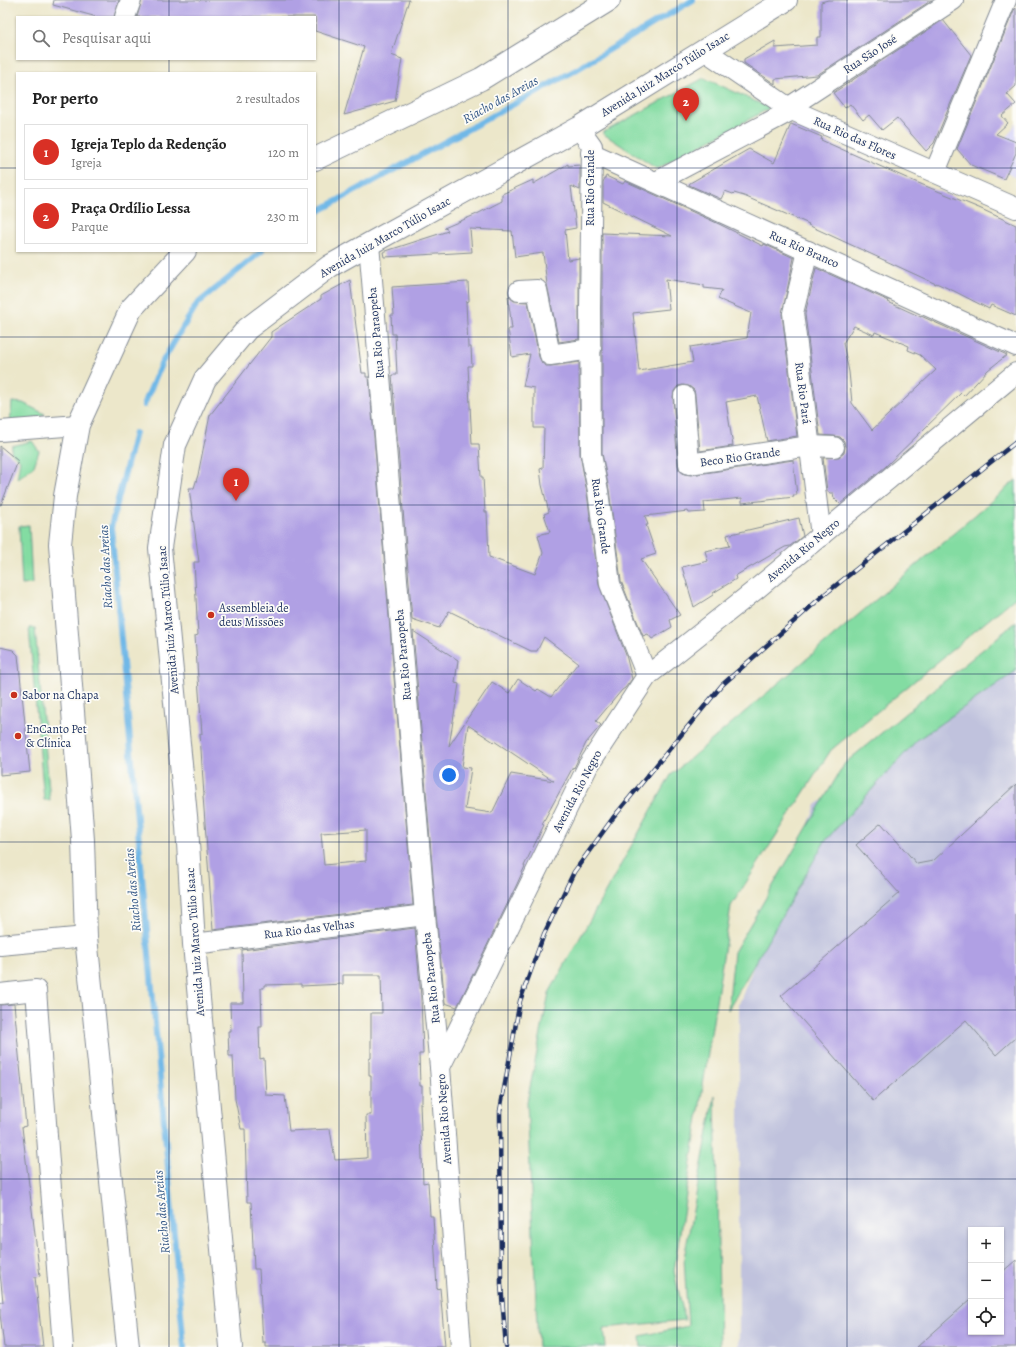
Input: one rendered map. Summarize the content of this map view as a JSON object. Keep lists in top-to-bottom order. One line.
{"streets":{"main road":["Avenida Juiz Marco Túlio Isaac"],"street":["Rua São José","Rua Rio das Flores","Rua Rio Grande","Rua Rio Branco","Rua Rio Paraopeba","Rua Rio Pará","Beco Rio Grande","Avenida Rio Negro","Rua Rio das Velhas"]},"crossings":[["Rua São José","Rua Rio das Flores"],["Rua São José","Rua Rio Branco"],["Avenida Juiz Marco Túlio Isaac","Rua Rio das Flores"],["Avenida Juiz Marco Túlio Isaac","Rua Rio Grande"],["Avenida Juiz Marco Túlio Isaac","Rua Rio Paraopeba"],["Avenida Juiz Marco Túlio Isaac","Rua Rio das Velhas"],["Rua Rio Grande","Rua Rio Branco"],["Rua Rio Grande","Avenida Rio Negro"],["Rua Rio Branco","Rua Rio Pará"],["Rua Rio Paraopeba","Avenida Rio Negro"],["Rua Rio Paraopeba","Rua Rio das Velhas"],["Rua Rio Pará","Beco Rio Grande"],["Rua Rio Pará","Avenida Rio Negro"]],"water":["Riacho das Areias"],"places":["Assembleia de deus Missões","Sabor na Chapa","EnCanto Pet & Clínica"],"page":{"search":"Pesquisar aqui","heading":["Por perto","2 resultados"],"pins":["2","1"],"list":[{"mark":"1","name":"Igreja Teplo da Redenção","note":"Igreja","value":"120 m"},{"mark":"2","name":"Praça Ordílio Lessa","note":"Parque","value":"230 m"}],"map_buttons":["+","−"]}}
